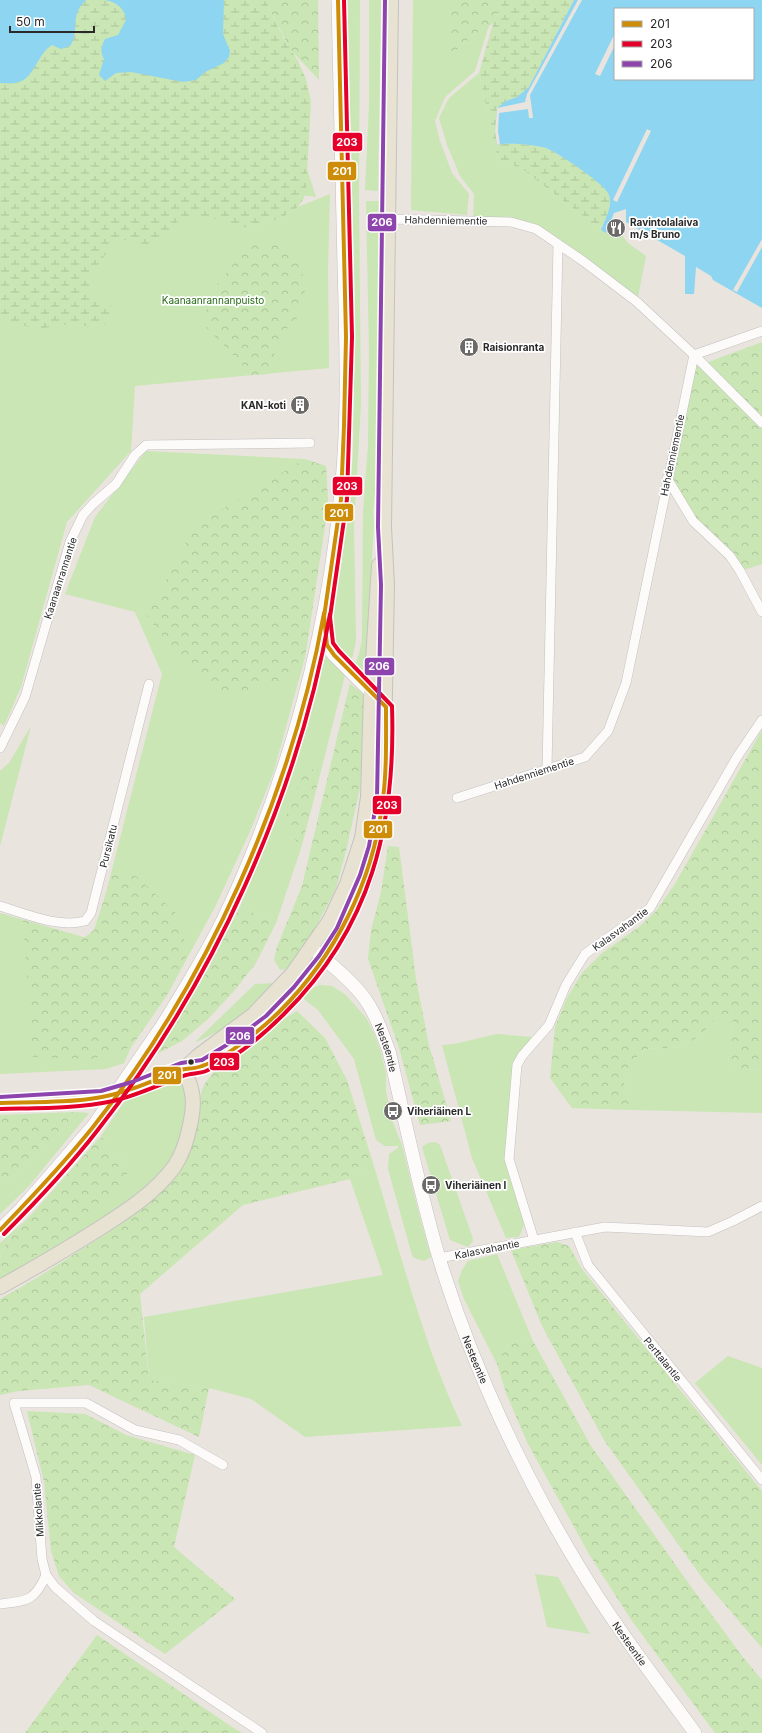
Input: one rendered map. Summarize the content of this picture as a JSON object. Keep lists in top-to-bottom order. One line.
{"streets":{"main road":["Nesteentie"],"street":["Hahdenniementie","Kaanaanrannantie","Pursikatu","Kalasvahantie","Perttalantie","Mikkolantie"]},"crossings":[["Kalasvahantie","Nesteentie"],["Kalasvahantie","Perttalantie"]],"parks":["Kaanaanrannanpuisto"],"places":{"restaurant":["Ravintolalaiva m/s Bruno"],"building":["Raisionranta","KAN-koti"],"bus stop":["Viheriäinen L","Viheriäinen I"]},"lines":["transit line 201","transit line 203","transit line 206"],"legend":["201","203","206"],"scale_bar":"50 m"}
